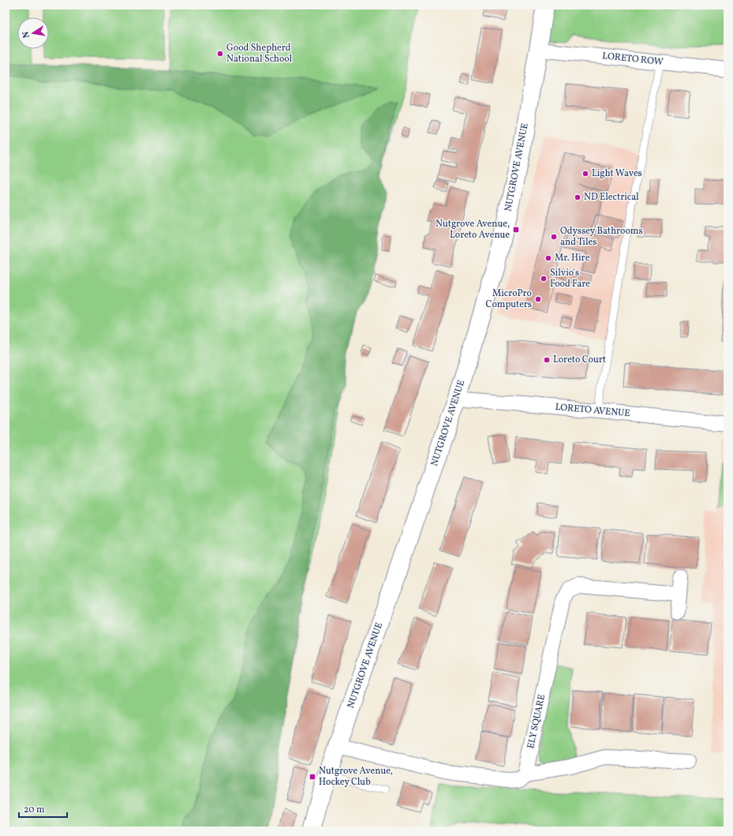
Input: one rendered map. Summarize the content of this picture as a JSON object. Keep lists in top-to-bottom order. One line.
{"streets":{"main road":["NUTGROVE AVENUE"],"street":["LORETO ROW","LORETO AVENUE","ELY SQUARE"]},"crossings":[["LORETO ROW","NUTGROVE AVENUE"],["NUTGROVE AVENUE","LORETO AVENUE"]],"places":{"other":["Good Shepherd National School","Light Waves","ND Electrical","Odyssey Bathrooms and Tiles","Mr. Hire","Silvio's Food Fare","MicroPro Computers","Loreto Court"],"transit":["Nutgrove Avenue, Loreto Avenue","Nutgrove Avenue, Hockey Club"]},"scale_bar":"20 m","north":"left"}
